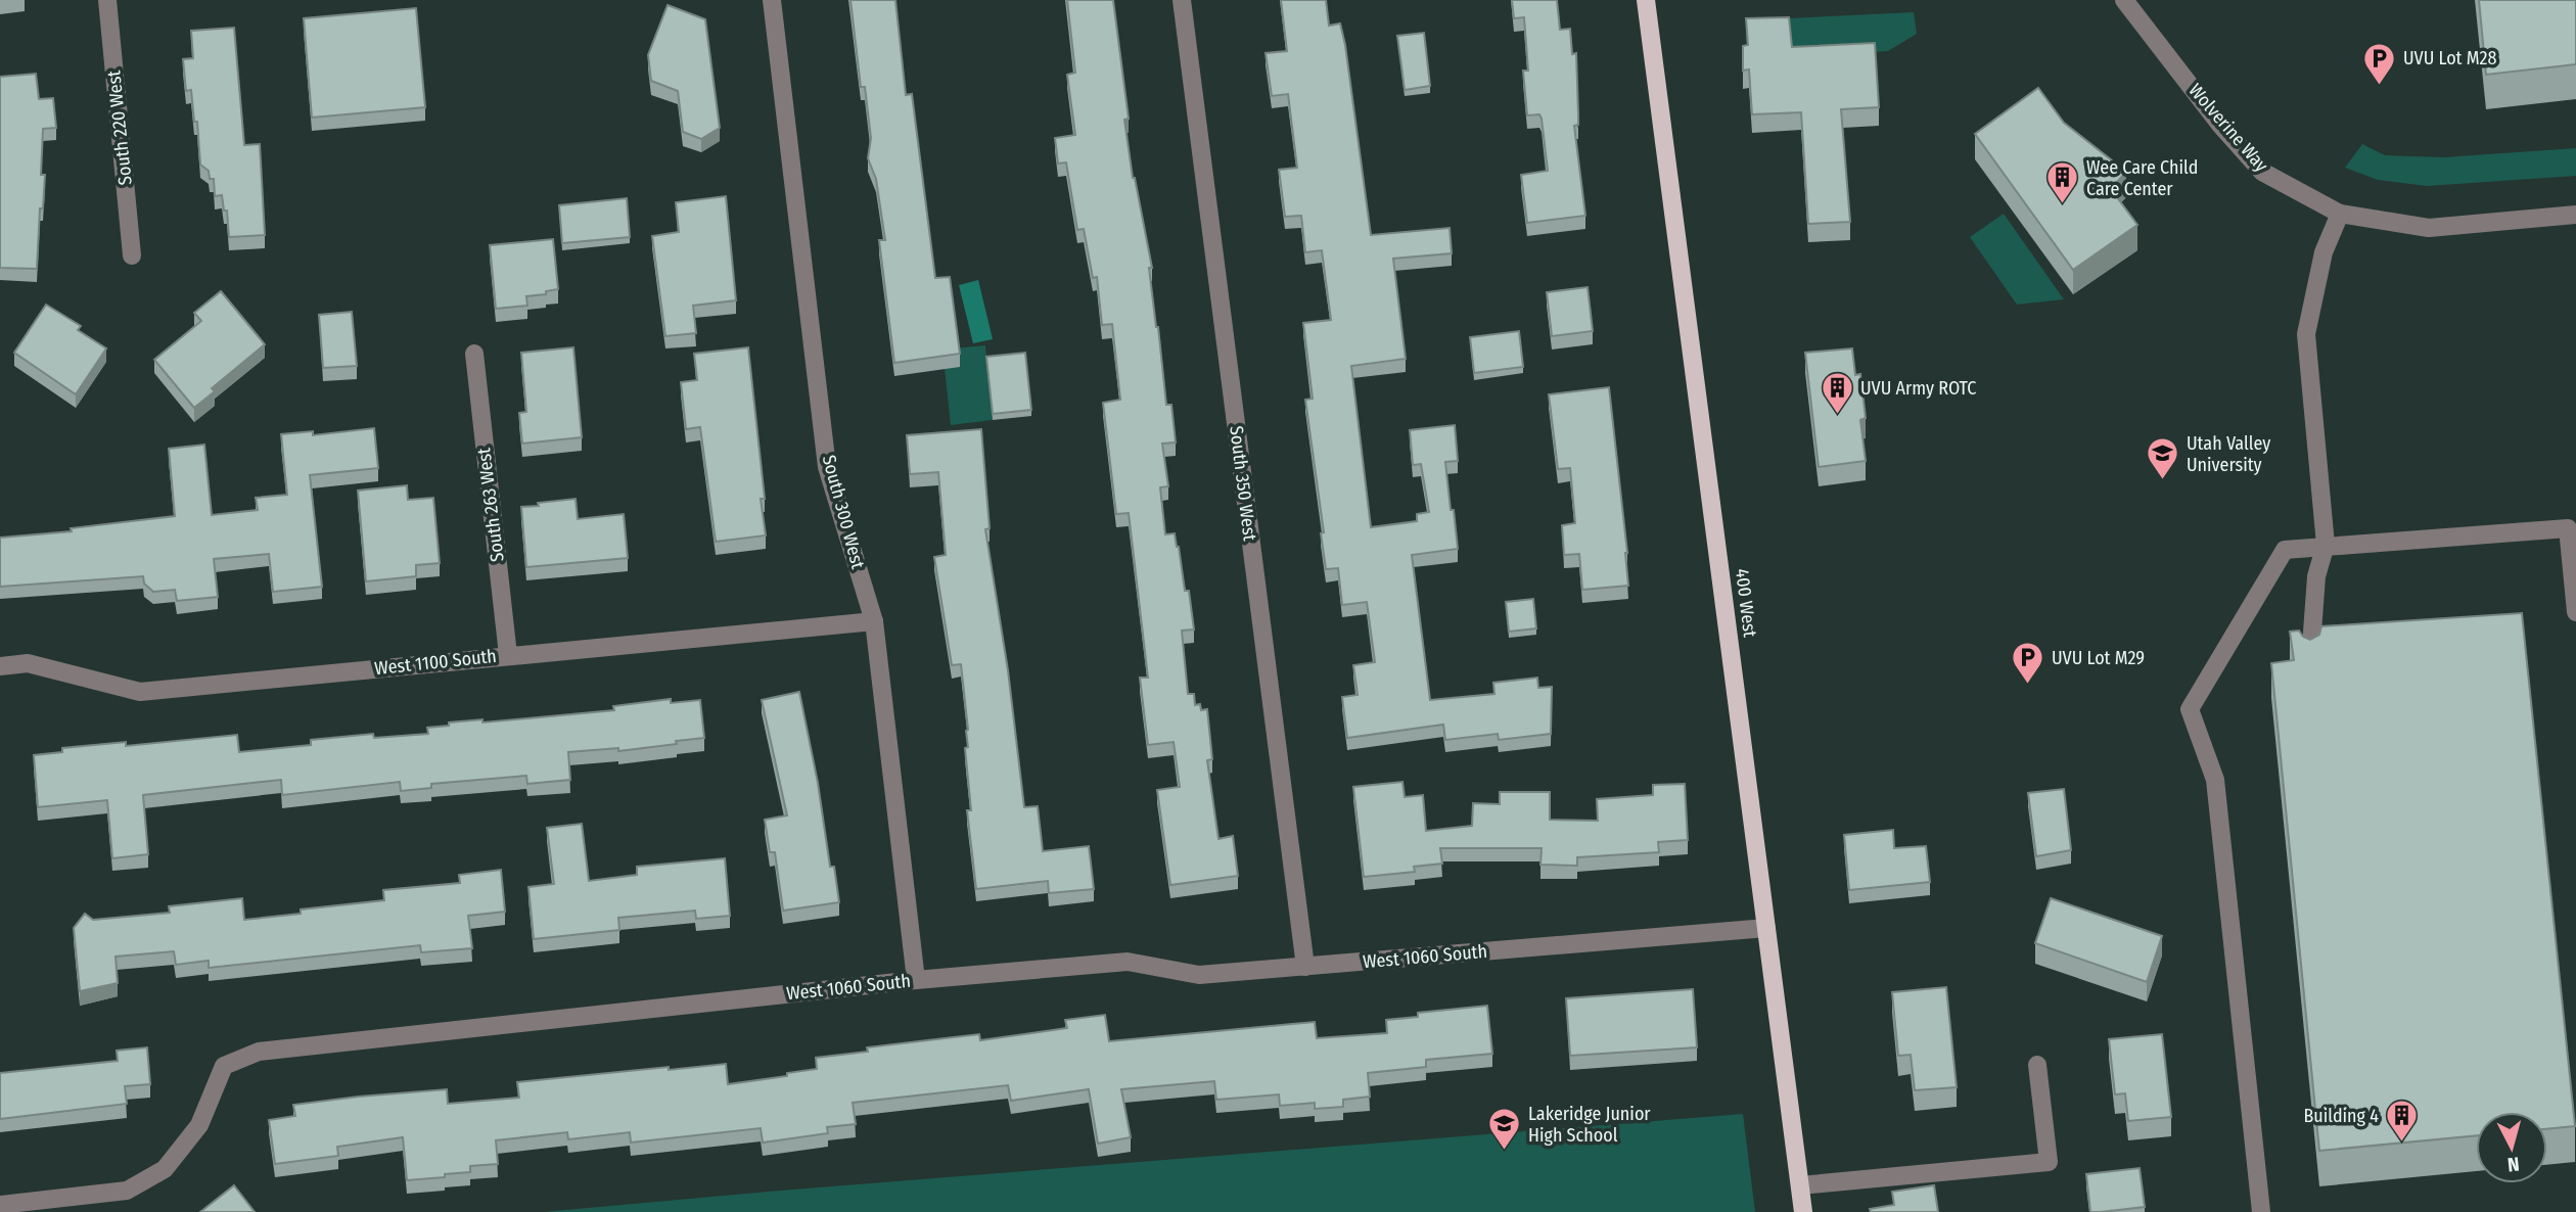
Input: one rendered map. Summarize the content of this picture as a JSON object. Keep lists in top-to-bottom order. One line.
{"streets":{"main road":["400 West"],"street":["South 220 West","Wolverine Way","South 350 West","South 263 West","South 300 West","West 1100 South","West 1060 South"]},"crossings":[["South 350 West","West 1060 South"],["South 263 West","West 1100 South"],["South 300 West","West 1100 South"],["South 300 West","West 1060 South"],["400 West","West 1060 South"]],"places":{"parking":["UVU Lot M28","UVU Lot M29"],"building":["Wee Care Child Care Center","UVU Army ROTC","Building 4"],"school or university":["Utah Valley University","Lakeridge Junior High School"]},"north":"bottom"}
